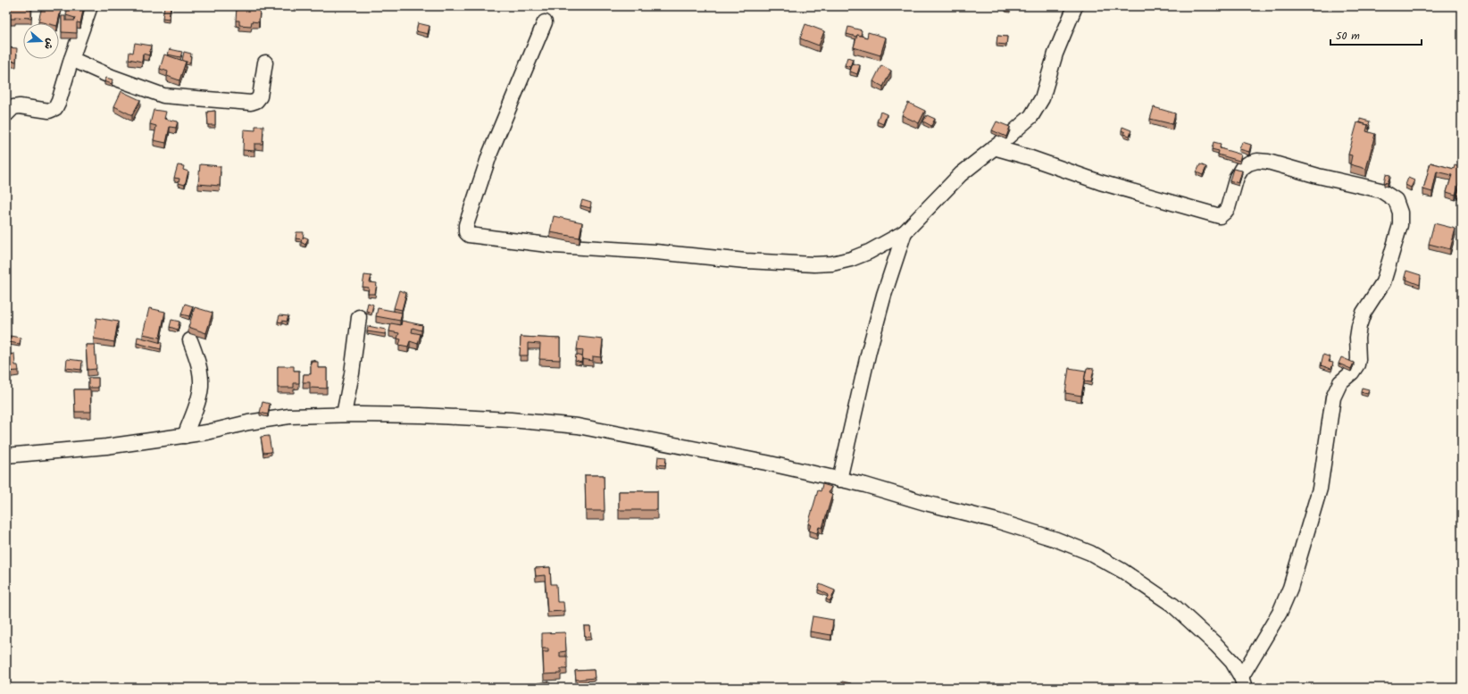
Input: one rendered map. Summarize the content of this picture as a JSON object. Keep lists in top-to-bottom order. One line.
{"scale_bar":"50 m","north":"right"}
